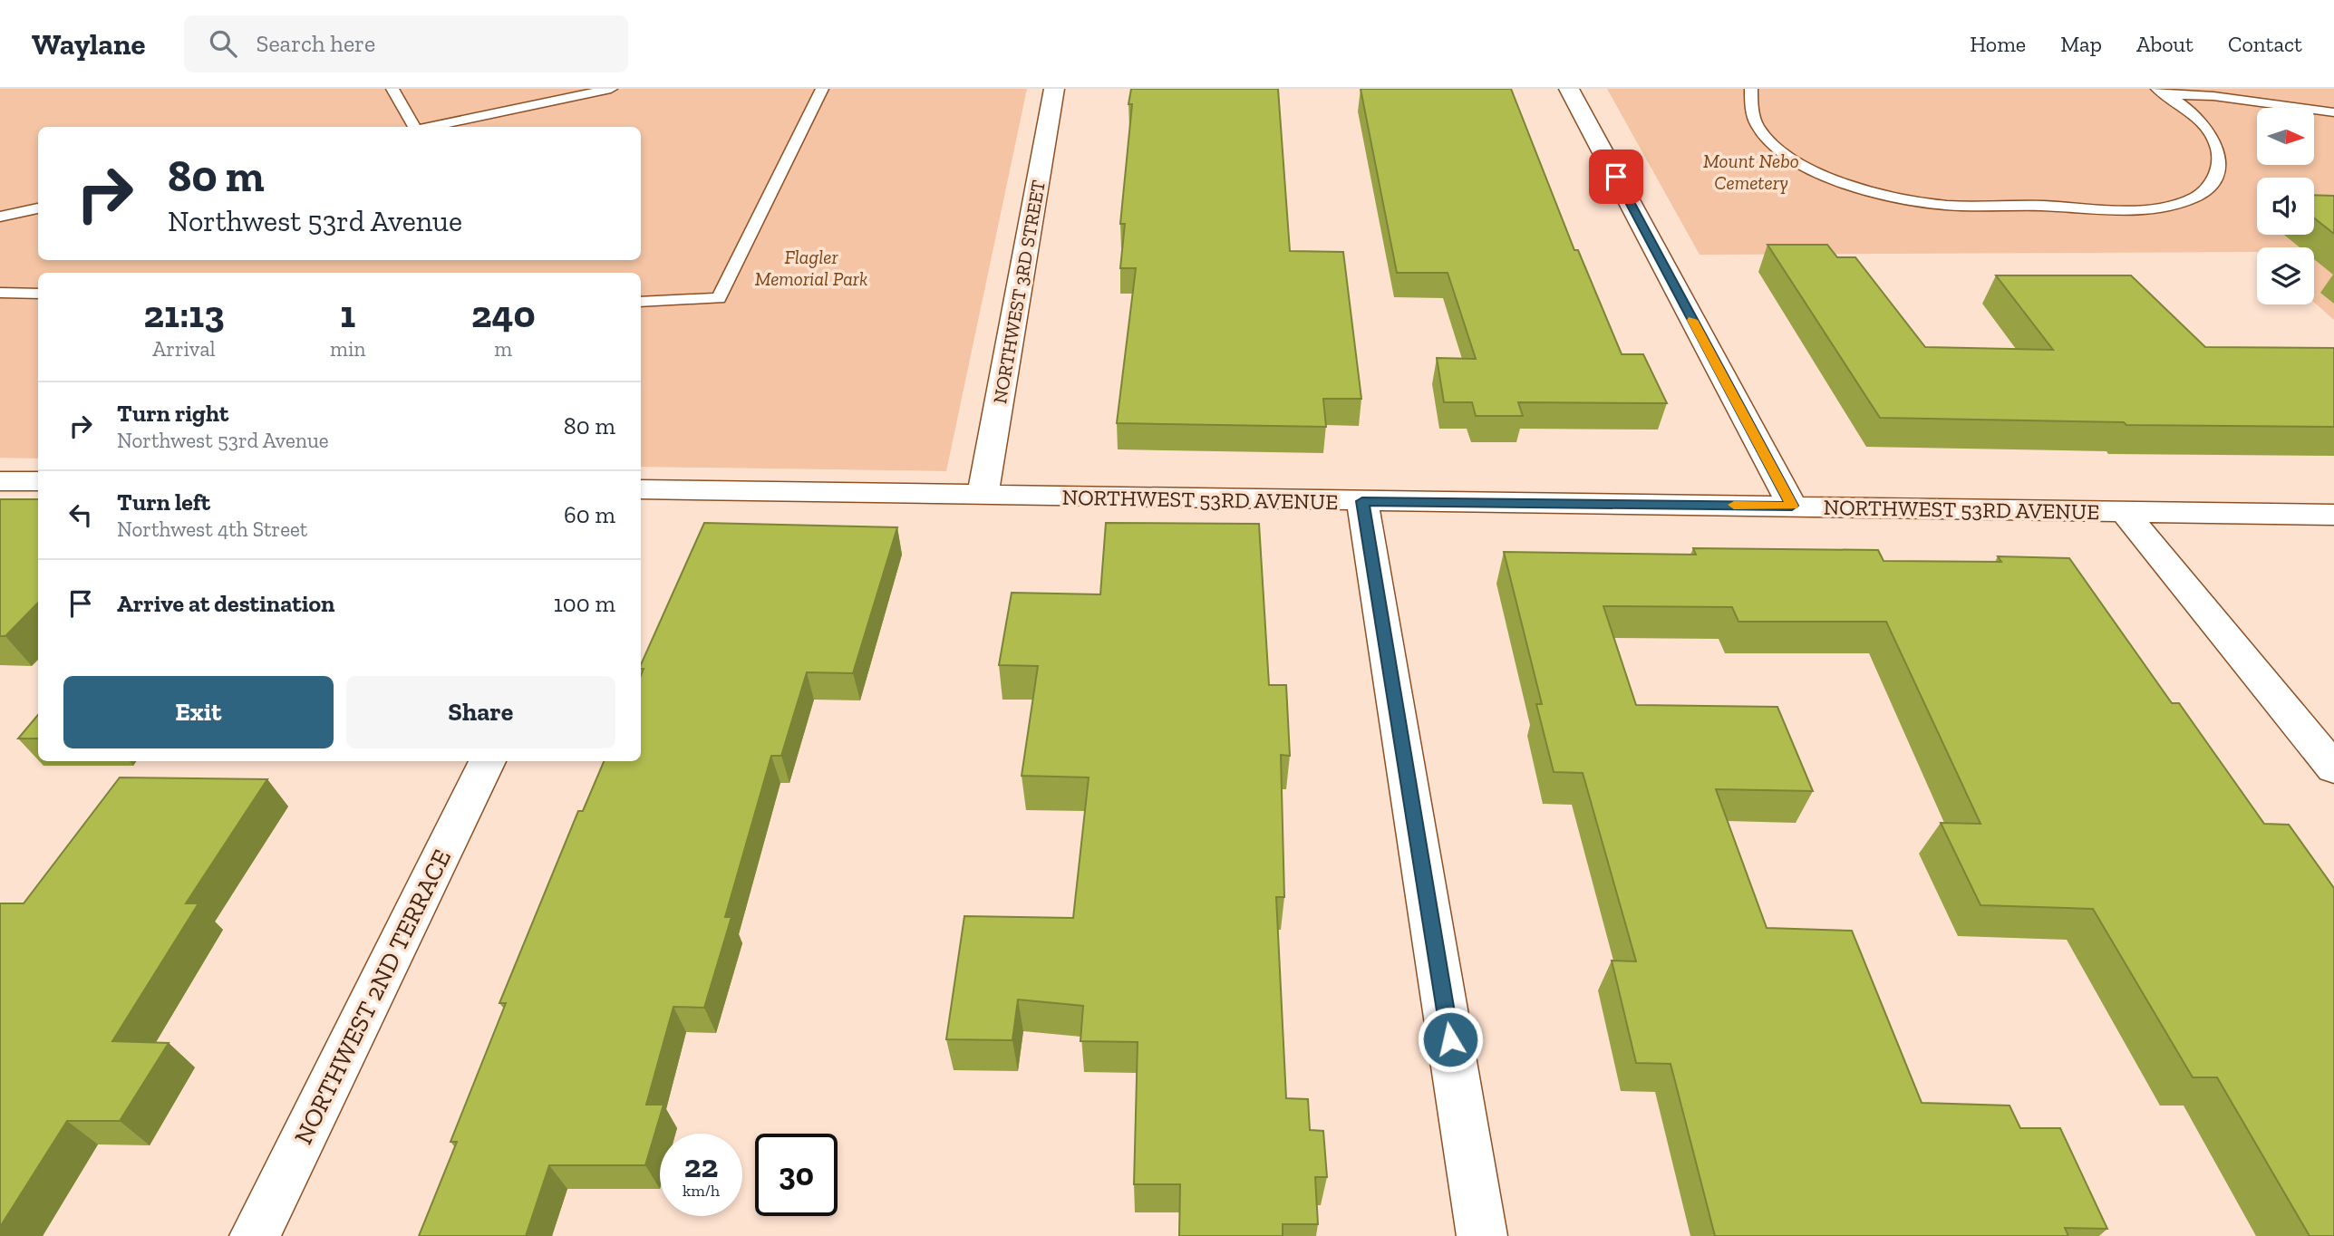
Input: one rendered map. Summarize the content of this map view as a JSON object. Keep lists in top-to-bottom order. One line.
{"streets":{"street":["NORTHWEST 3RD STREET","NORTHWEST 53RD AVENUE","NORTHWEST 2ND TERRACE"]},"crossings":[["NORTHWEST 3RD STREET","NORTHWEST 53RD AVENUE"]],"parks":["Mount Nebo Cemetery","Flagler Memorial Park"],"north":"right","page":{"header":"Waylane","search":"Search here","nav":["Home","Map","About","Contact"],"turn":["80 m","Northwest 53rd Avenue"],"eta":["21:13","Arrival","1","min","240","m"],"list":[{"name":"Turn right","note":"Northwest 53rd Avenue","value":"80 m"},{"name":"Turn left","note":"Northwest 4th Street","value":"60 m"},{"name":"Arrive at destination","value":"100 m"}],"buttons":["Exit","Share"],"speed":"22 km/h","limit":"30"}}
